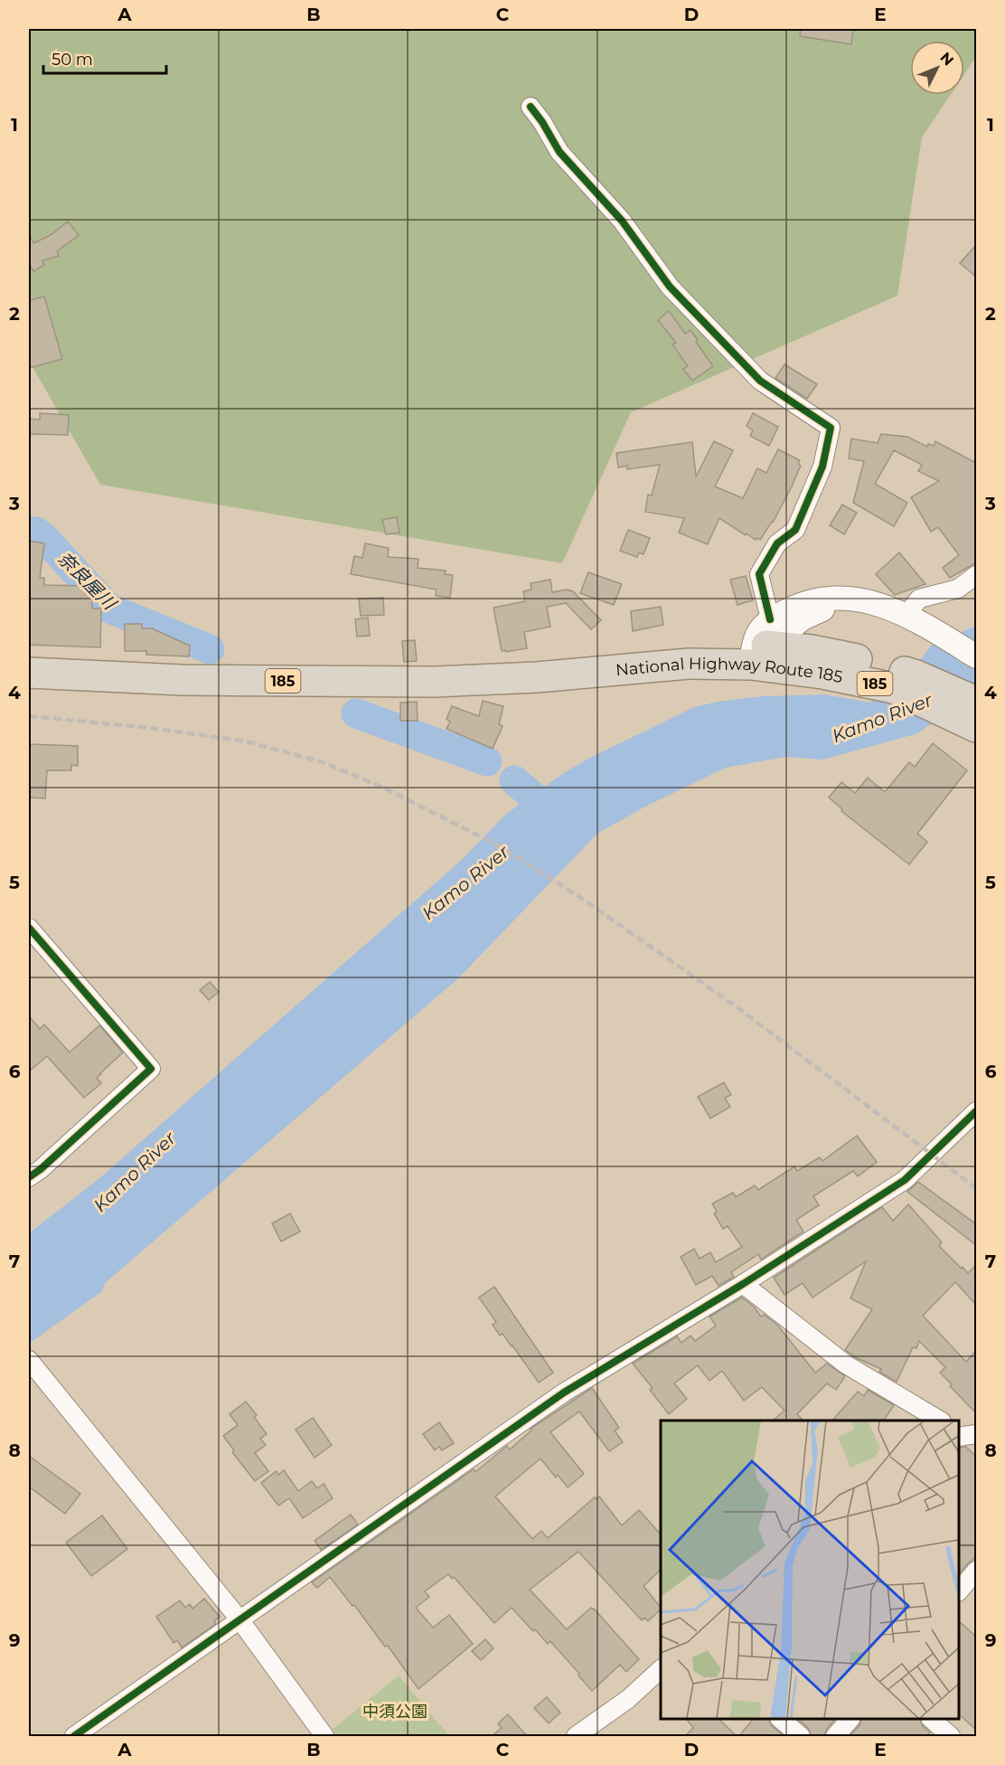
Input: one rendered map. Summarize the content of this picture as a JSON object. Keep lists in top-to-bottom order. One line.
{"streets":{"highway":["National Highway Route 185","185"]},"water":["奈良屋川","Kamo River"],"parks":["中須公園"],"scale_bar":"50 m","north":"top right","grid":{"columns":["A","B","C","D","E"],"rows":["1","2","3","4","5","6","7","8","9"]}}
